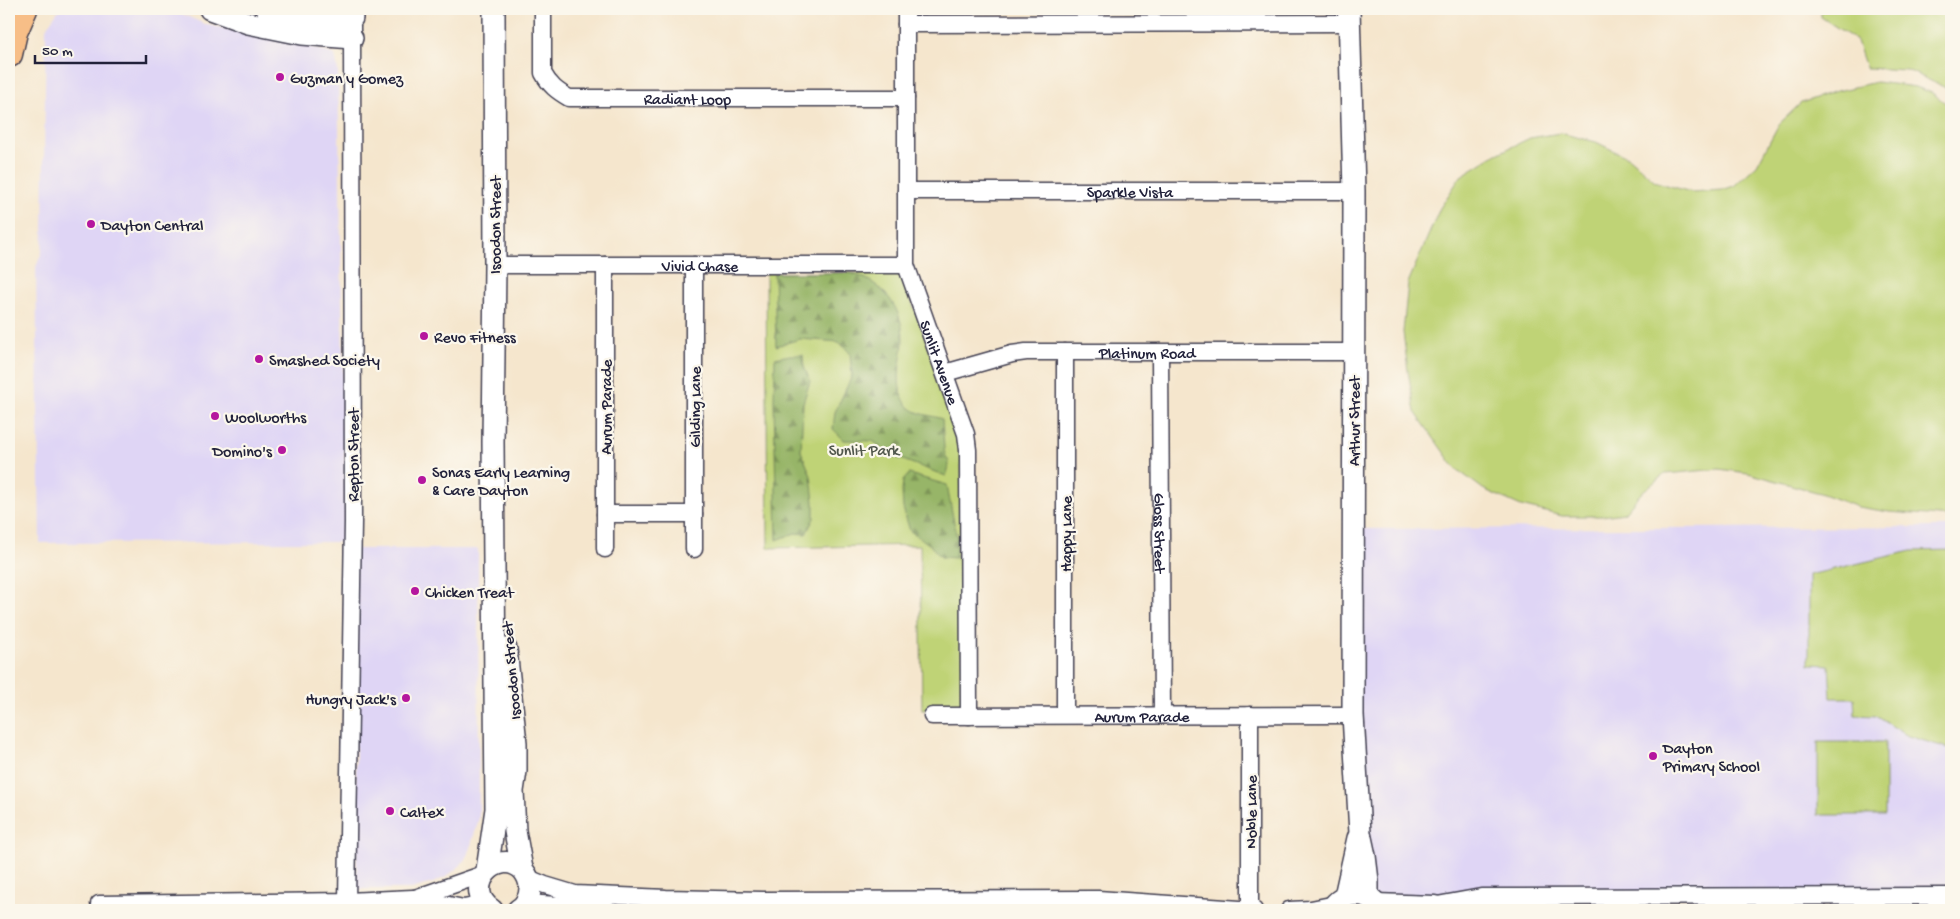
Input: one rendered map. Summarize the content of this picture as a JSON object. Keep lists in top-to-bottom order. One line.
{"streets":{"street":["Radiant Loop","Sparkle Vista","Isoodon Street","Vivid Chase","Platinum Road","Sunlit Avenue","Aurum Parade","Gilding Lane","Arthur Street","Repton Street","Happy Lane","Gloss Street","Noble Lane"]},"crossings":[["Radiant Loop","Sunlit Avenue"],["Sparkle Vista","Sunlit Avenue"],["Sparkle Vista","Arthur Street"],["Isoodon Street","Vivid Chase"],["Vivid Chase","Sunlit Avenue"],["Vivid Chase","Aurum Parade"],["Vivid Chase","Gilding Lane"],["Platinum Road","Sunlit Avenue"],["Platinum Road","Arthur Street"],["Platinum Road","Happy Lane"],["Platinum Road","Gloss Street"],["Sunlit Avenue","Aurum Parade"],["Aurum Parade","Arthur Street"],["Aurum Parade","Happy Lane"],["Aurum Parade","Gloss Street"],["Aurum Parade","Noble Lane"]],"parks":["Sunlit Park"],"places":["Guzman y Gomez","Dayton Central","Revo Fitness","Smashed Society","Woolworths","Domino's","Sonas Early Learning & Care Dayton","Chicken Treat","Hungry Jack's","Dayton Primary School","Caltex"],"scale_bar":"50 m"}
